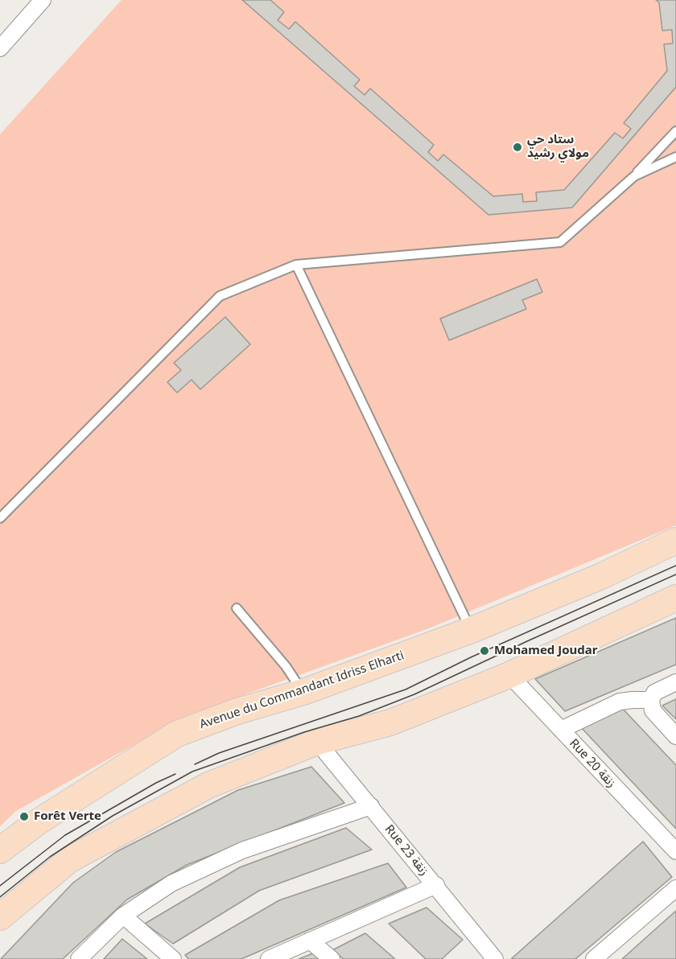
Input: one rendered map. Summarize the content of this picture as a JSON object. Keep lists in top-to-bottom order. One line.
{"streets":{"main road":["Avenue du Commandant Idriss Elharti"],"street":["Rue 20 زنقة","Rue 23 زنقة"]},"places":["ستاد حي مولاي رشيد","Mohamed Joudar","Forêt Verte"]}
